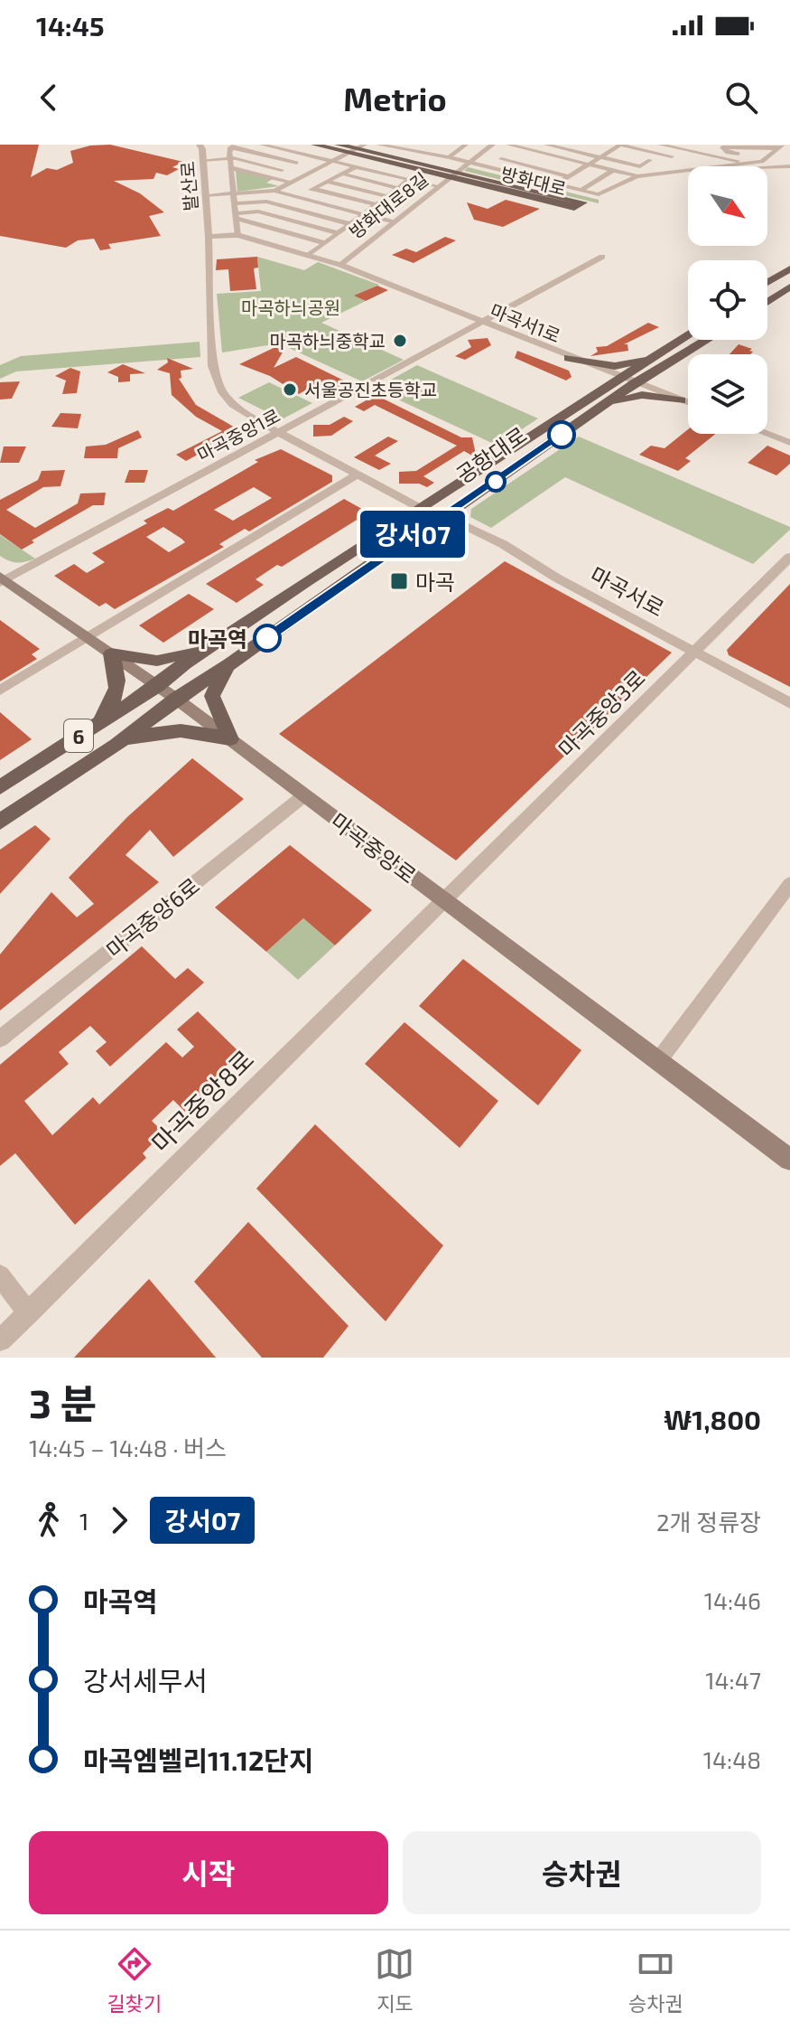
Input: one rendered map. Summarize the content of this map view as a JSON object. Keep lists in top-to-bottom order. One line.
{"streets":{"main road":["방화대로","공항대로","6","마곡중앙로"],"street":["발산로","방화대로8길","마곡서1로","마곡중앙1로","마곡서로","마곡중앙3로","마곡중앙6로","마곡중앙8로"]},"crossings":[["방화대로","방화대로8길"],["발산로","마곡서1로"],["방화대로8길","마곡서1로"],["마곡서1로","마곡중앙1로"],["마곡서1로","공항대로"],["마곡중앙1로","마곡중앙로"],["공항대로","마곡서로"],["공항대로","마곡중앙로"],["마곡서로","마곡중앙3로"],["마곡중앙3로","마곡중앙로"],["마곡중앙3로","마곡중앙8로"],["마곡중앙로","마곡중앙6로"],["마곡중앙로","마곡중앙8로"]],"parks":["마곡하늬공원"],"places":{"other":["마곡하늬중학교","서울공진초등학교","마곡역"],"transit":["마곡"]},"lines":["bus line 강서07"],"north":"bottom right","page":{"status":"14:45","header":"Metrio","on_map":"강서07","heading":["3 분","14:45 – 14:48 · 버스","₩1,800"],"legs":["1","강서07","2개 정류장"],"list":[{"name":"마곡역","value":"14:46"},{"name":"강서세무서","value":"14:47"},{"name":"마곡엠벨리11.12단지","value":"14:48"}],"buttons":["시작","승차권"],"tabs":["길찾기","지도","승차권"]}}
